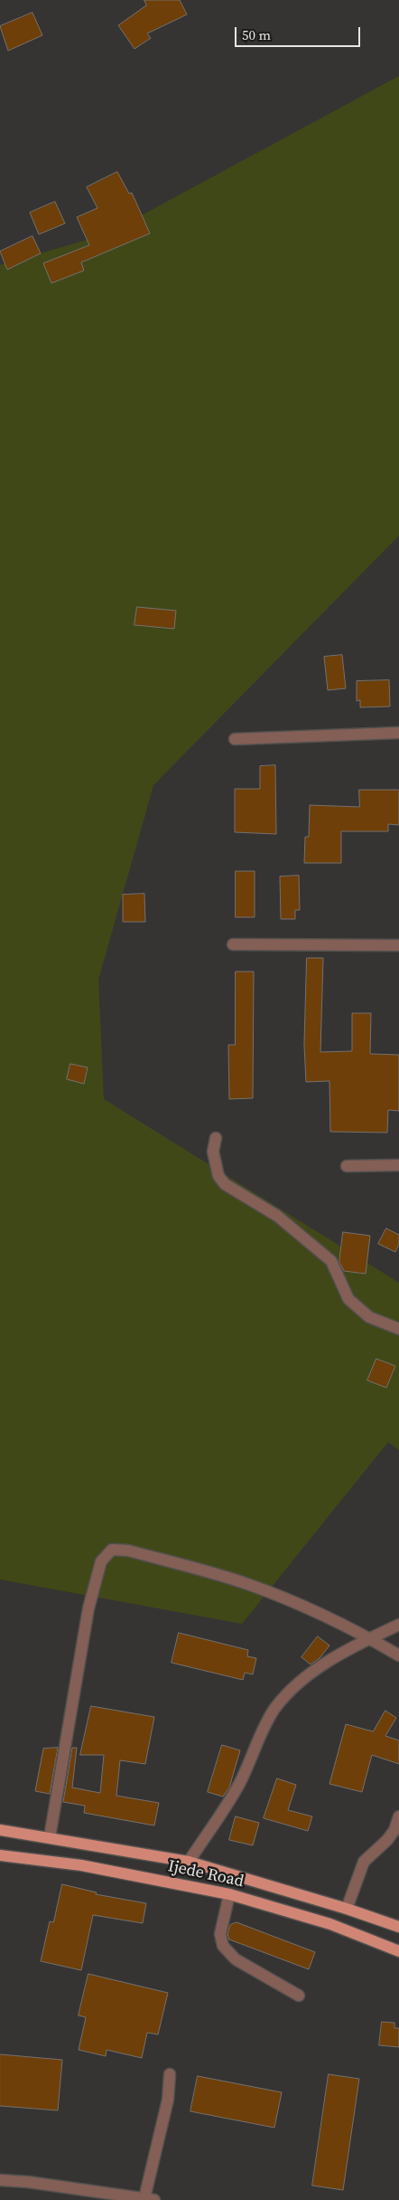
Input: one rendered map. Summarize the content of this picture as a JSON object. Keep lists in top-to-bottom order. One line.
{"streets":{"main road":["Ijede Road"]},"scale_bar":"50 m"}
